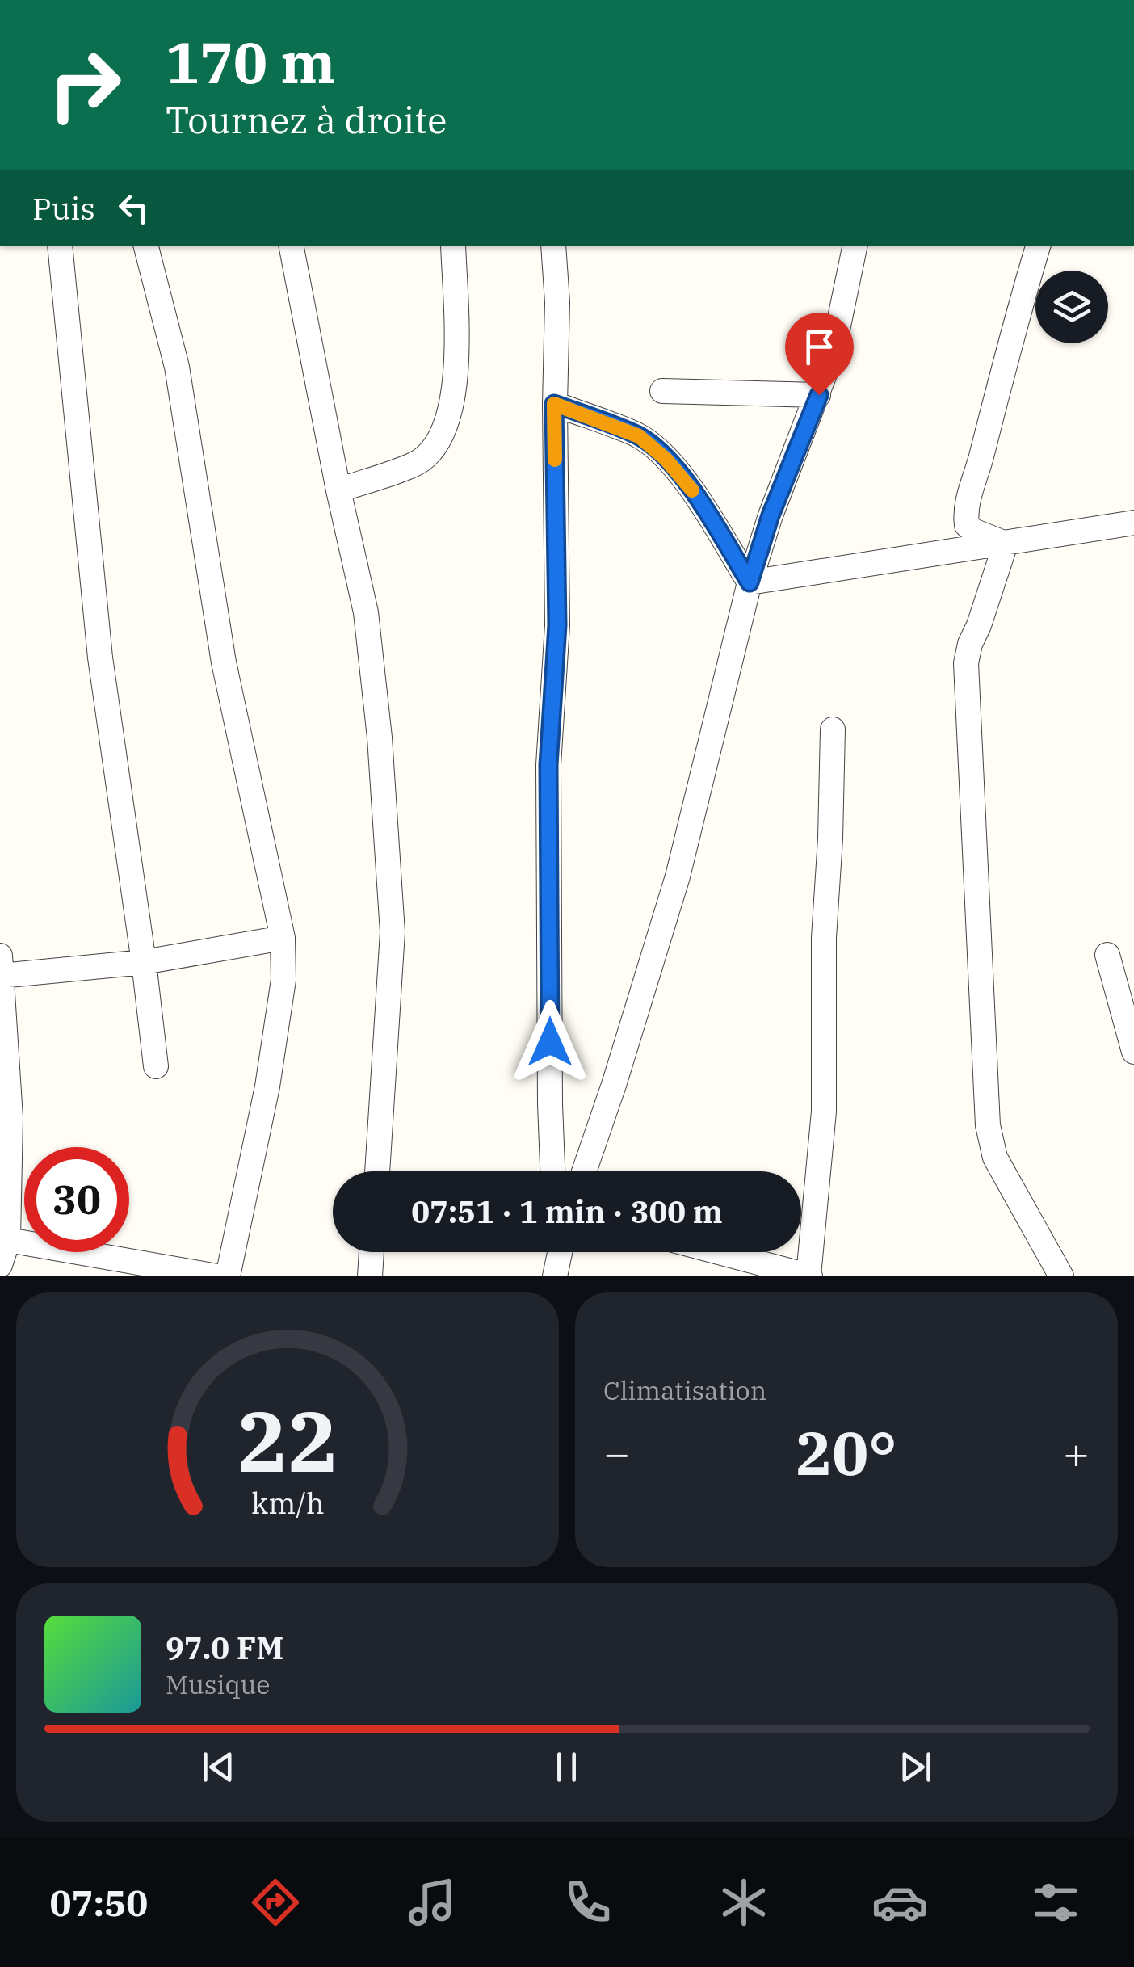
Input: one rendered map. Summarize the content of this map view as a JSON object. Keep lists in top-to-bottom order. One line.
{"page":{"turn":["170 m","Tournez à droite"],"then":"Puis","limit":"30","trip":"07:51 · 1 min · 300 m","tile":"Climatisation","heat":["−","20°","+"],"song":["97.0 FM","Musique"],"tabs":"07:50","gauge":["22","km/h"]}}
